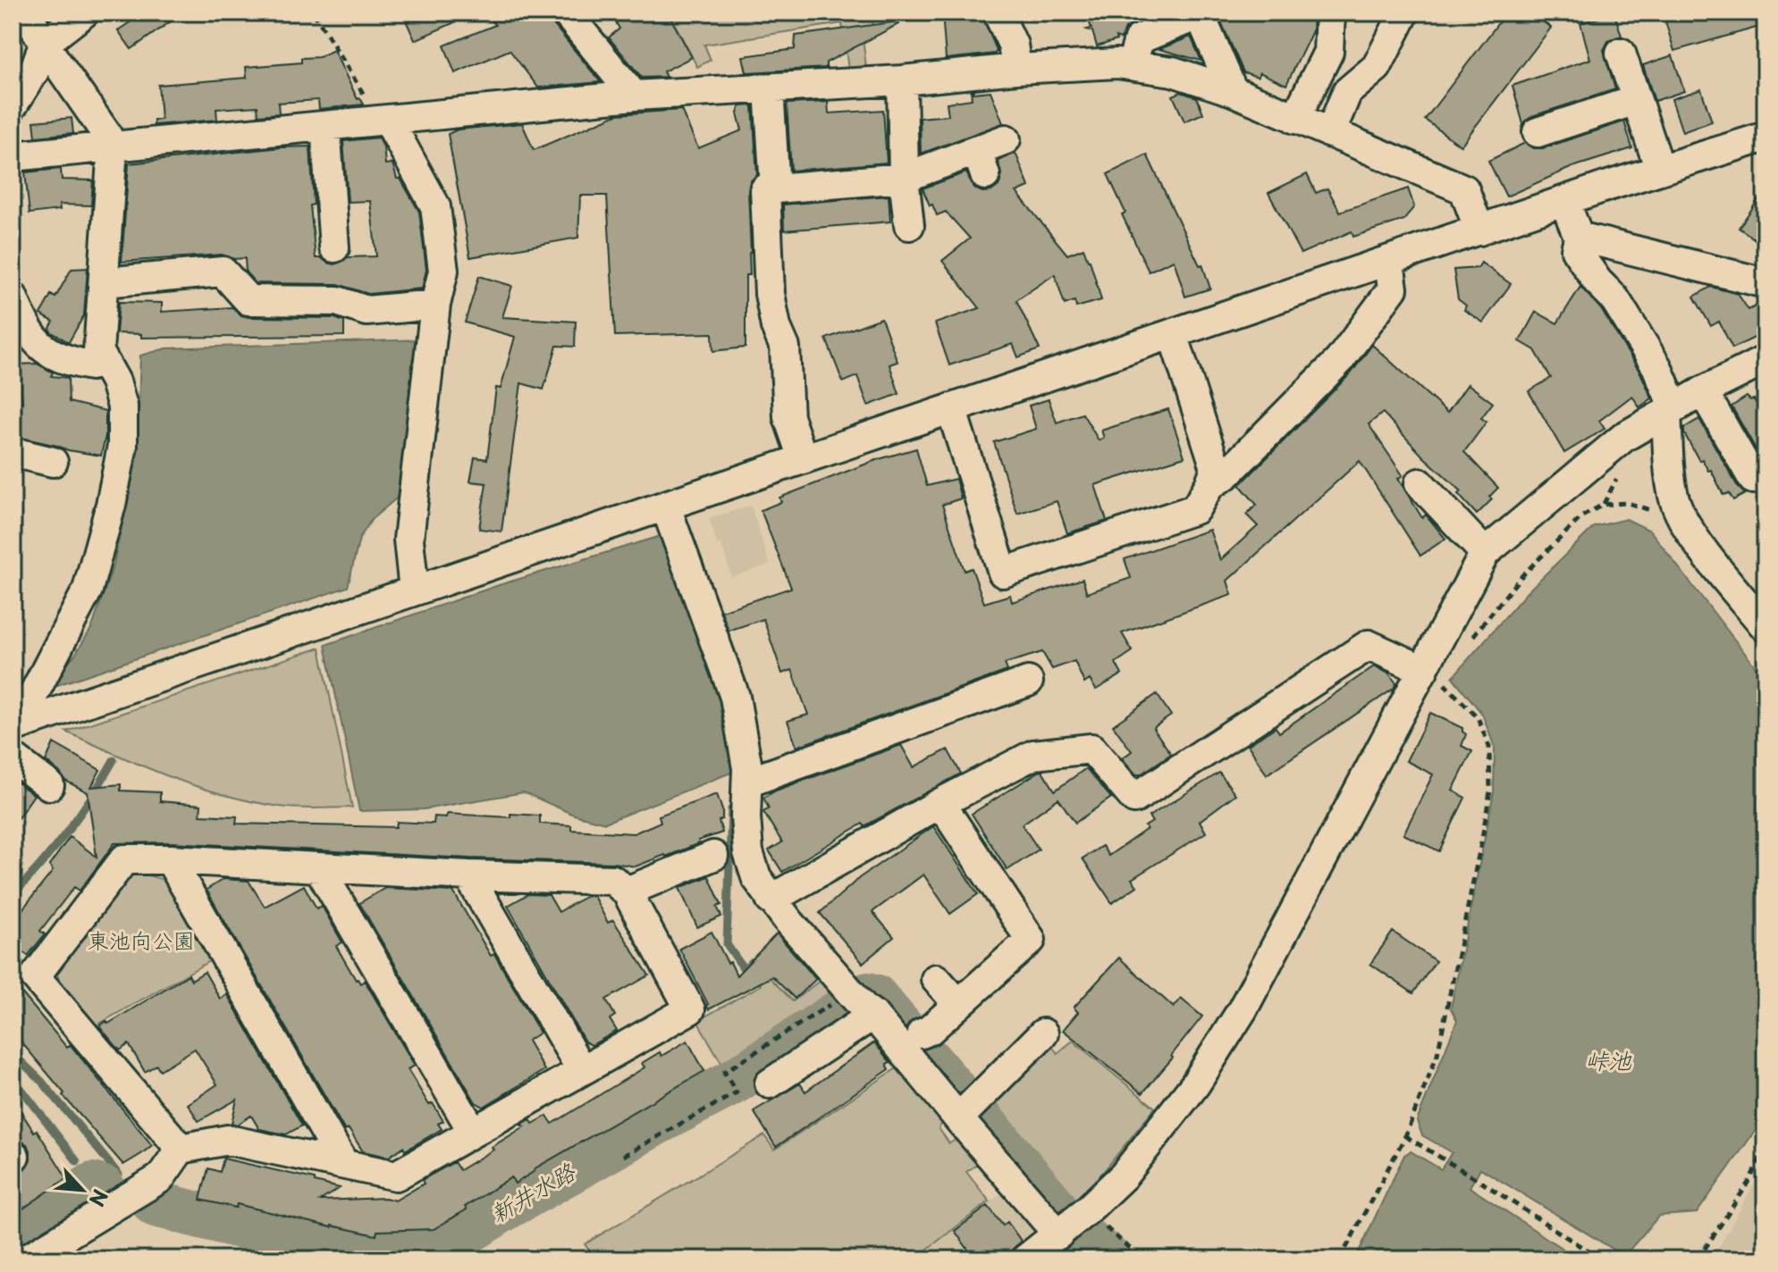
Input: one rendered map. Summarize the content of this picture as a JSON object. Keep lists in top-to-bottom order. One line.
{"water":["峠池","新井水路"],"parks":["東池向公園"],"north":"bottom right"}
